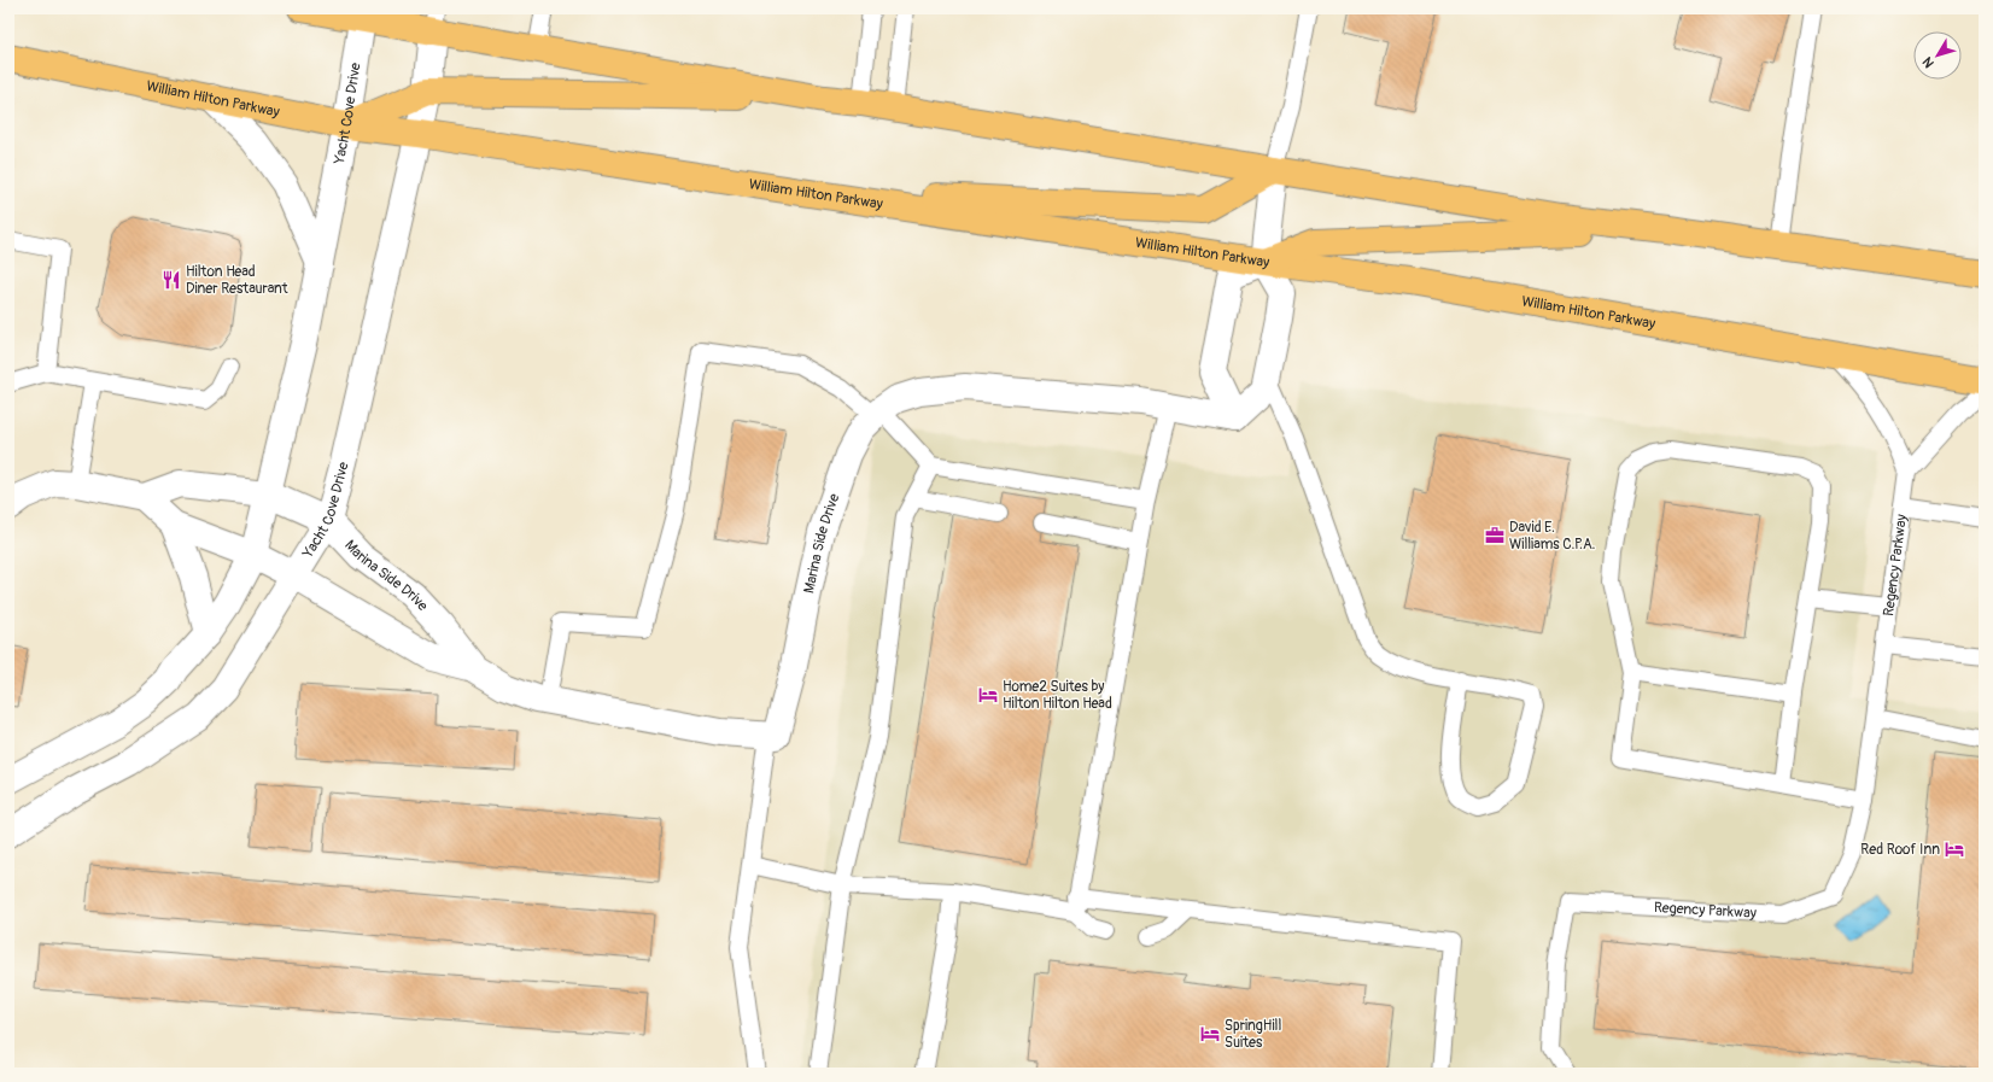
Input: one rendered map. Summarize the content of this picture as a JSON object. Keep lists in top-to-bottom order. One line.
{"streets":{"highway":["William Hilton Parkway"],"street":["Yacht Cove Drive","Marina Side Drive"],"lane":["Regency Parkway"]},"crossings":[["William Hilton Parkway","Yacht Cove Drive"],["William Hilton Parkway","Regency Parkway"],["Yacht Cove Drive","Marina Side Drive"]],"places":{"restaurant":["Hilton Head Diner Restaurant"],"office":["David E. Williams C.P.A."],"hotel":["Home2 Suites by Hilton Hilton Head","Red Roof Inn","SpringHill Suites"]},"north":"bottom left"}
